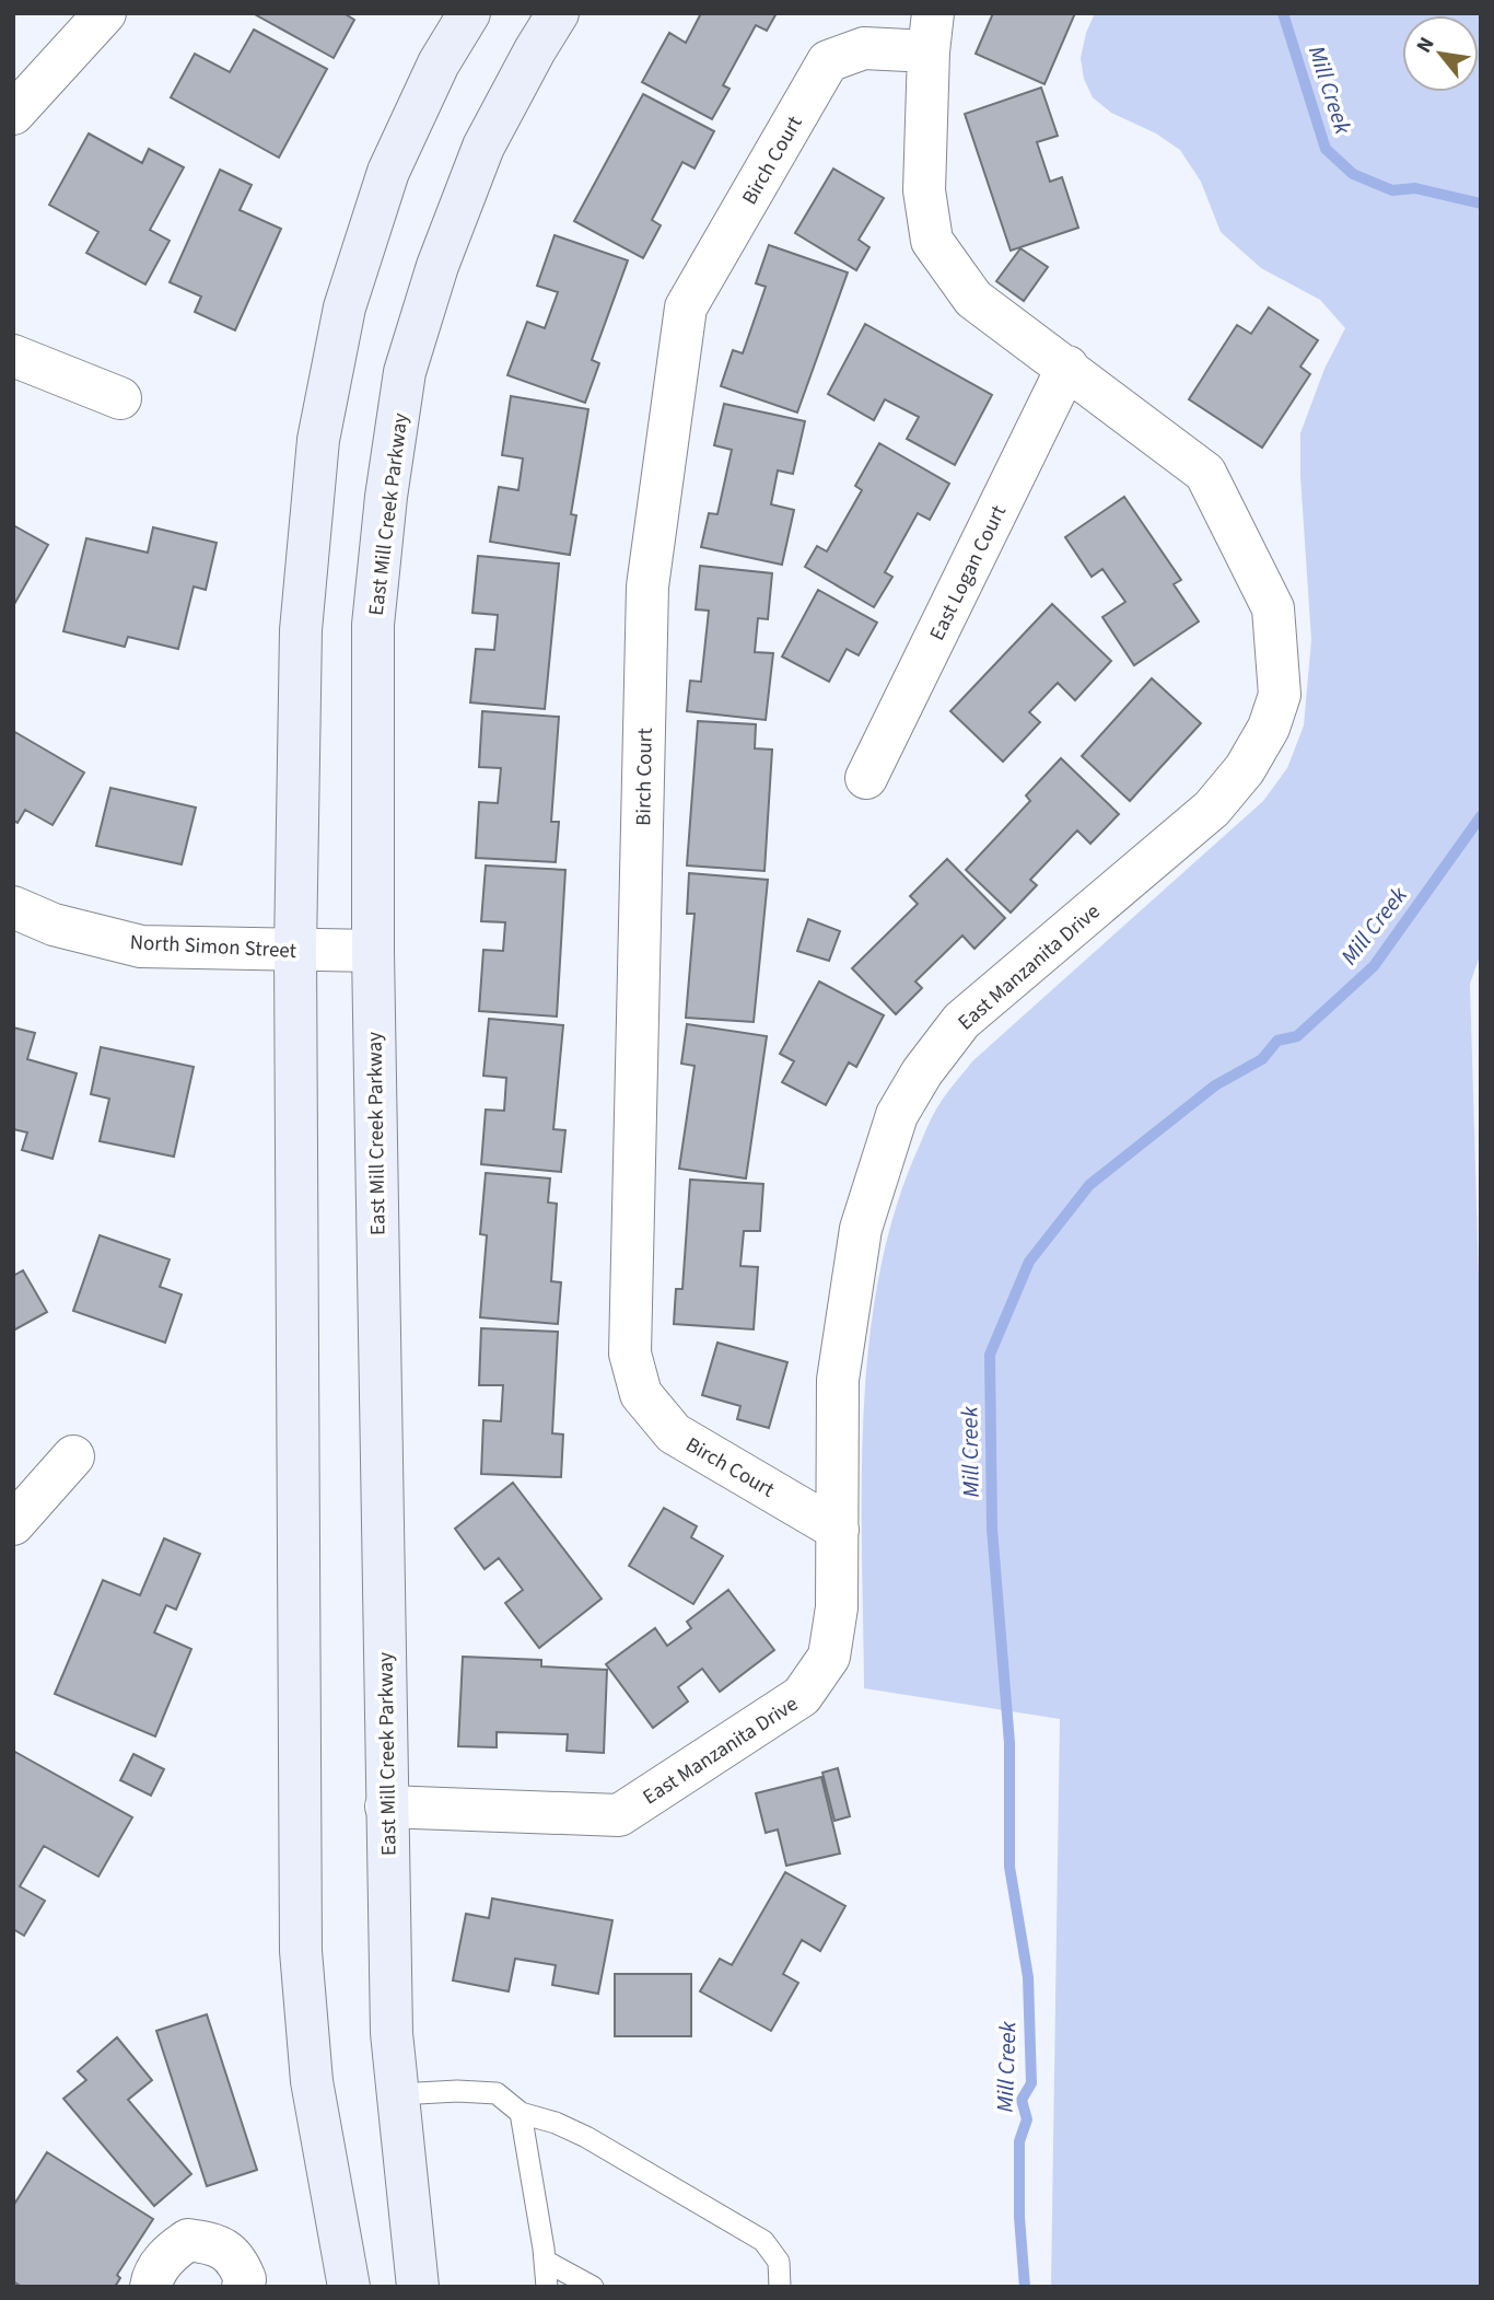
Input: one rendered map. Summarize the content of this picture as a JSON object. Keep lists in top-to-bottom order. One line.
{"streets":{"street":["Birch Court","East Mill Creek Parkway","East Logan Court","North Simon Street","East Manzanita Drive"]},"crossings":[["Birch Court","East Manzanita Drive"],["East Mill Creek Parkway","North Simon Street"],["East Mill Creek Parkway","East Manzanita Drive"],["East Logan Court","East Manzanita Drive"]],"water":["Mill Creek"],"north":"top left"}
